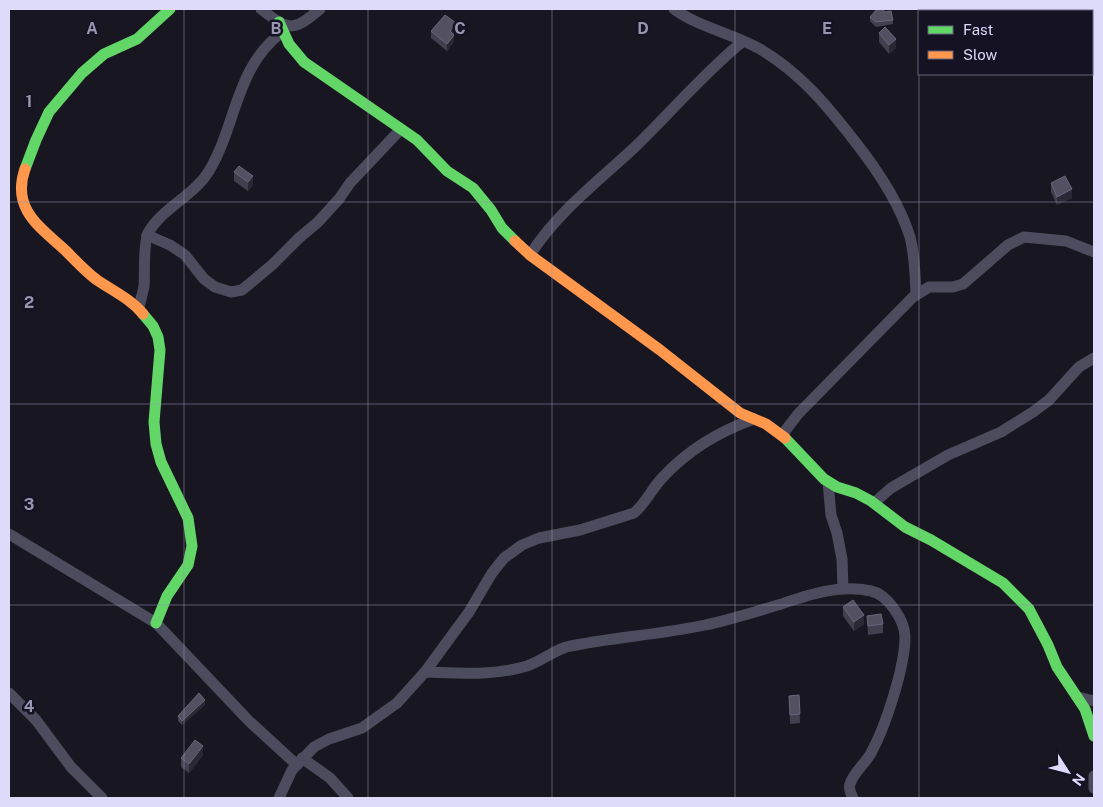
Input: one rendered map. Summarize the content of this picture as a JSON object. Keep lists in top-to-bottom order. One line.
{"legend":["Fast","Slow"],"north":"bottom right","grid":{"columns":["A","B","C","D","E"],"rows":["1","2","3","4"]}}
